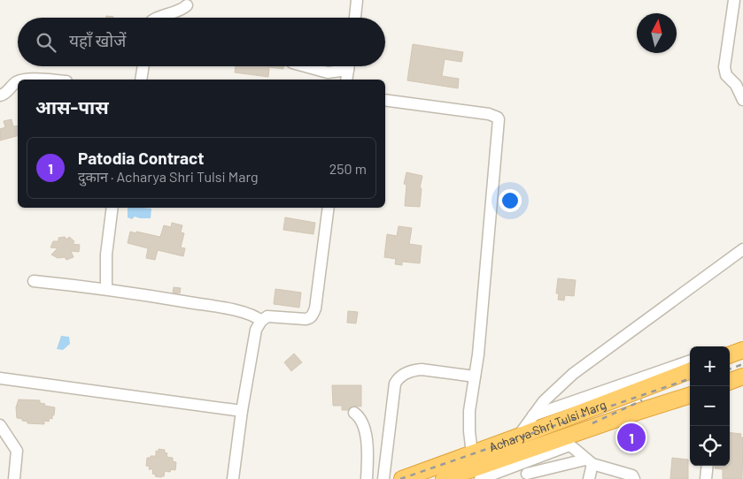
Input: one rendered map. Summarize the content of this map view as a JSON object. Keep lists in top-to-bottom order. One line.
{"streets":{"highway":["Acharya Shri Tulsi Marg"]},"north":"top","page":{"search":"यहाँ खोजें","heading":"आस-पास","list":[{"mark":"1","name":"Patodia Contract","note":"दुकान · Acharya Shri Tulsi Marg","value":"250 m"}],"map_buttons":["+","−"],"pins":"1"}}
